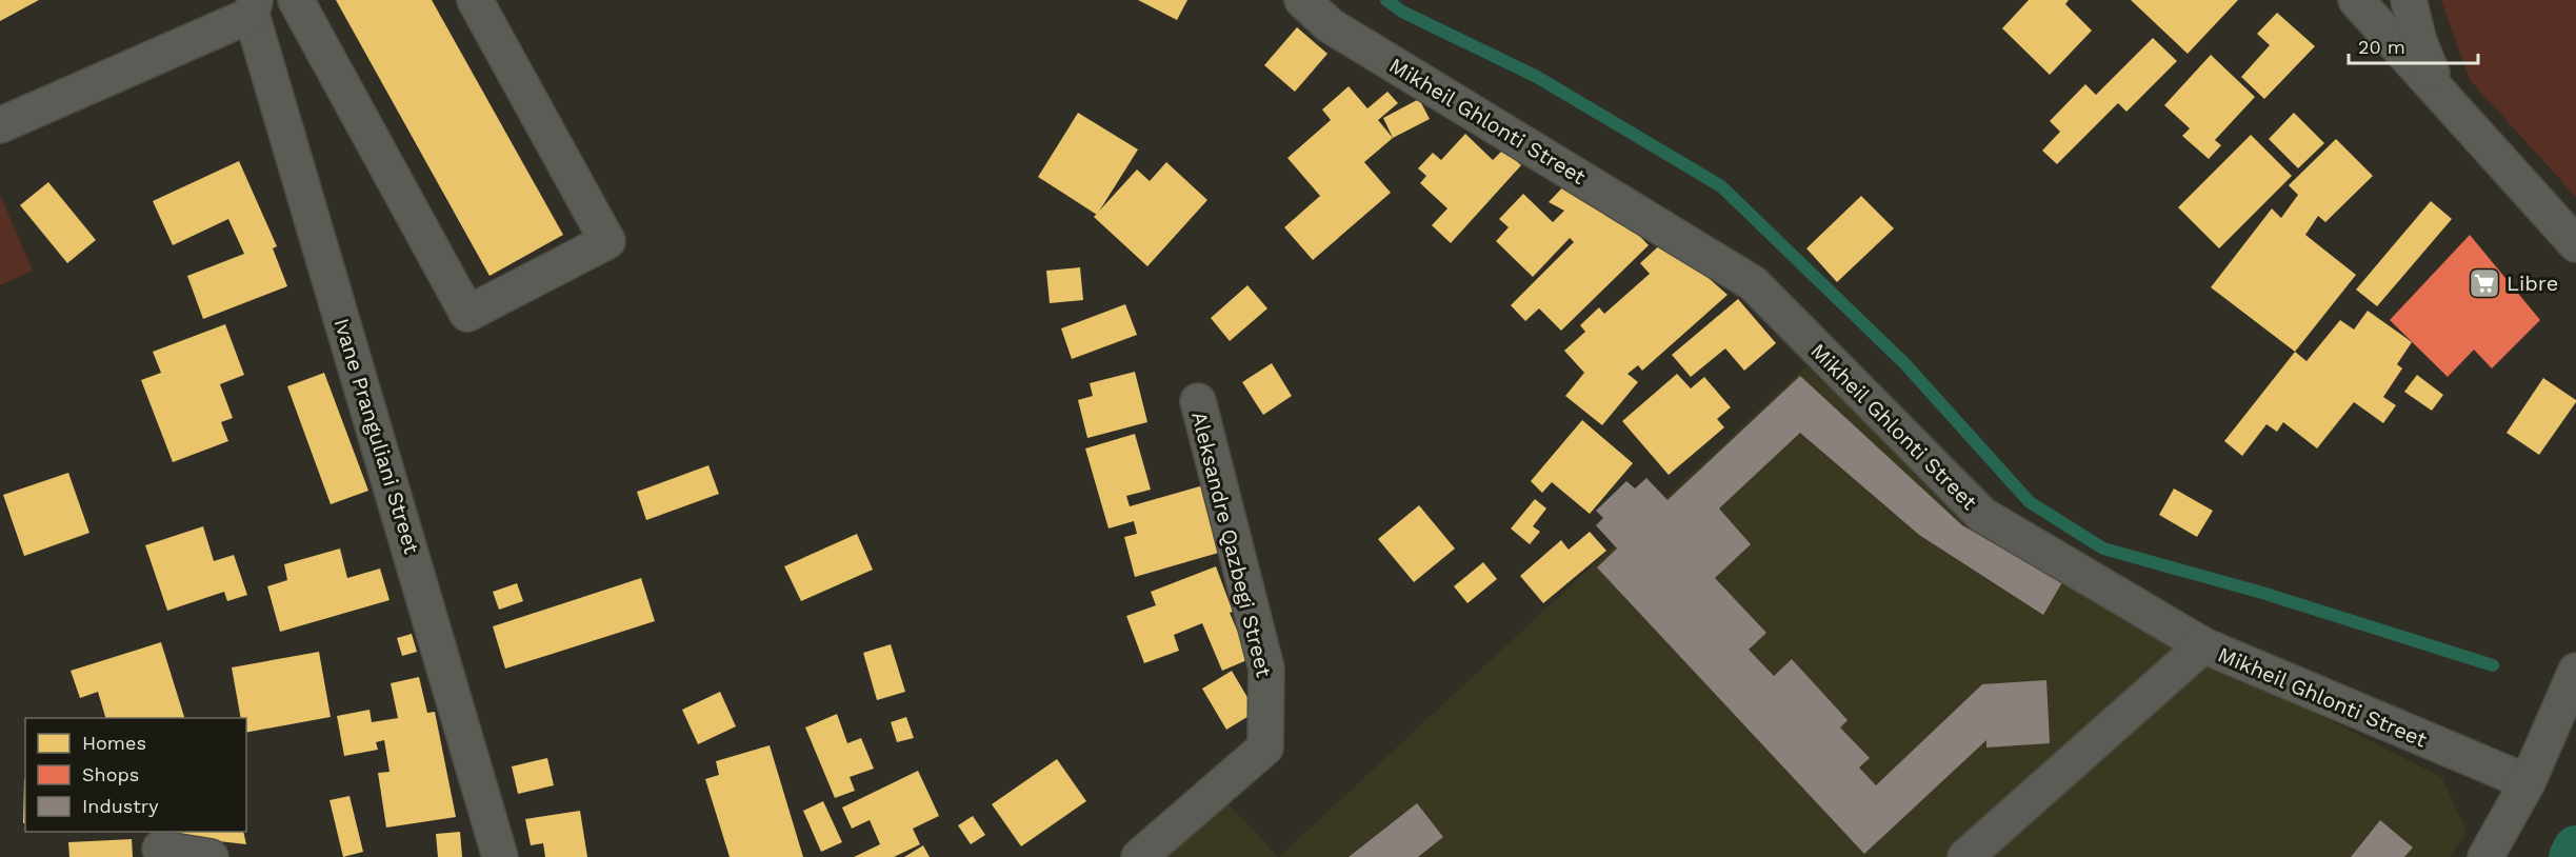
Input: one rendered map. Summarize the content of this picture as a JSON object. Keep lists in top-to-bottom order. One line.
{"streets":{"street":["Mikheil Ghlonti Street","Ivane Pranguliani Street","Aleksandre Qazbegi Street"]},"places":{"supermarket":["Libre"]},"legend":["Homes","Shops","Industry"],"scale_bar":"20 m"}
